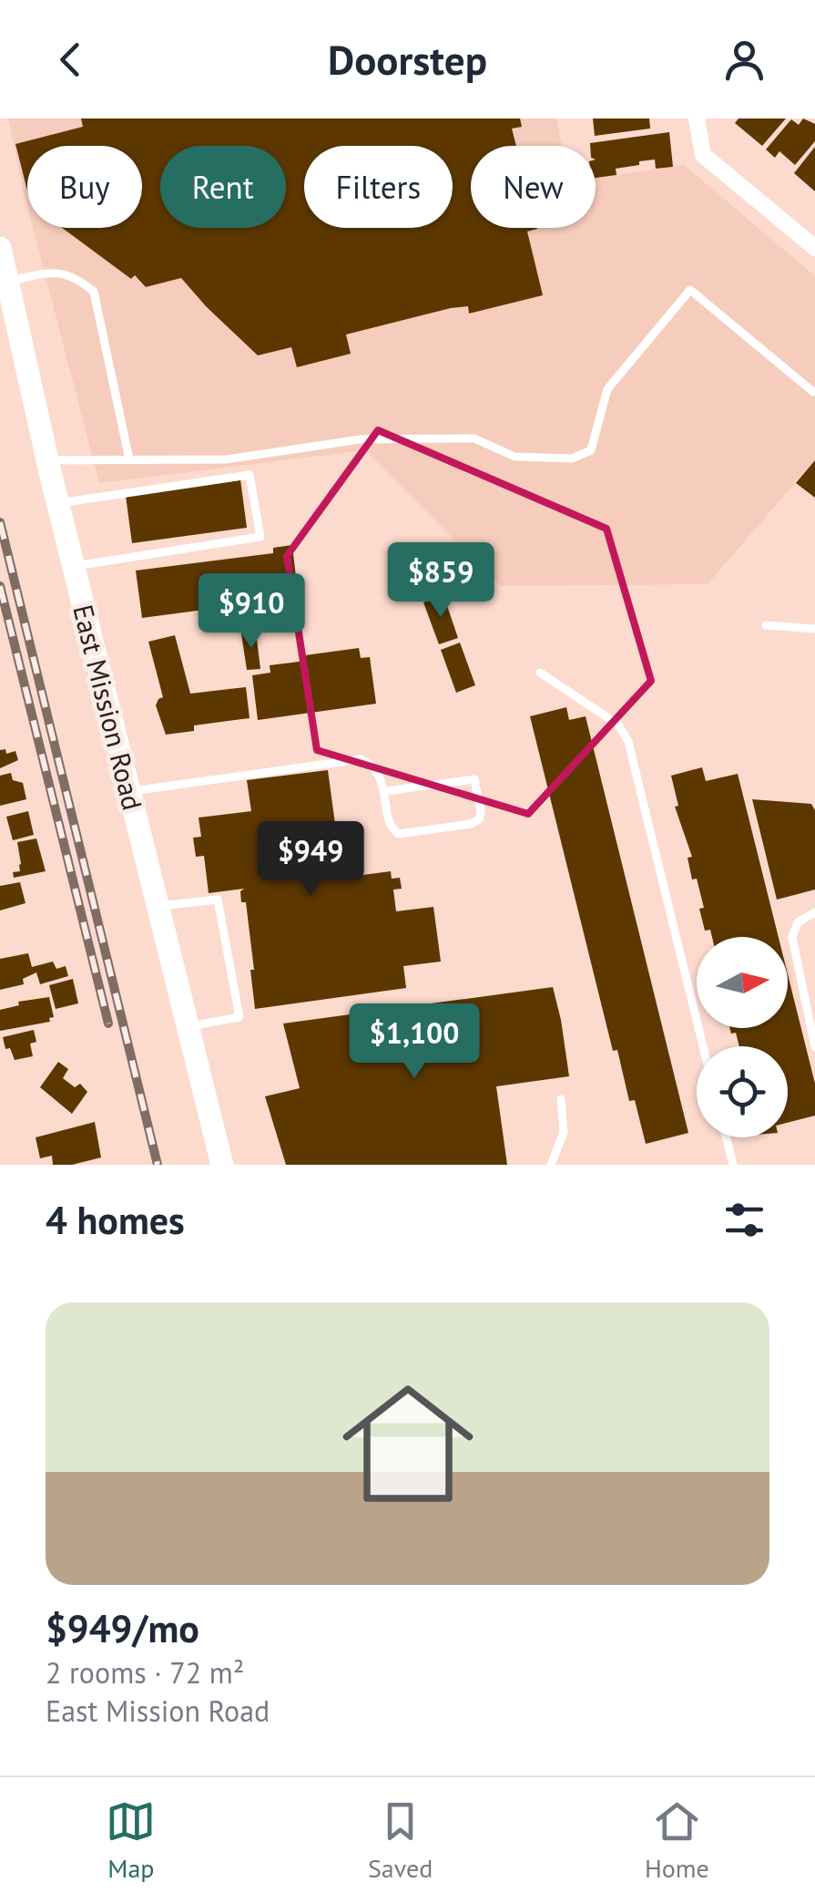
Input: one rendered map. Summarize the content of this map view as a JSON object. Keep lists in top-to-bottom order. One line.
{"streets":{"main road":["East Mission Road"]},"north":"right","page":{"header":"Doorstep","chip":["Buy","Rent","Filters","New"],"price":["$859","$910","$949","$1,100"],"heading":"4 homes","list":[{"name":"$949/mo","note":"2 rooms · 72 m² · East Mission Road"}],"tabs":["Map","Saved","Home"]}}
